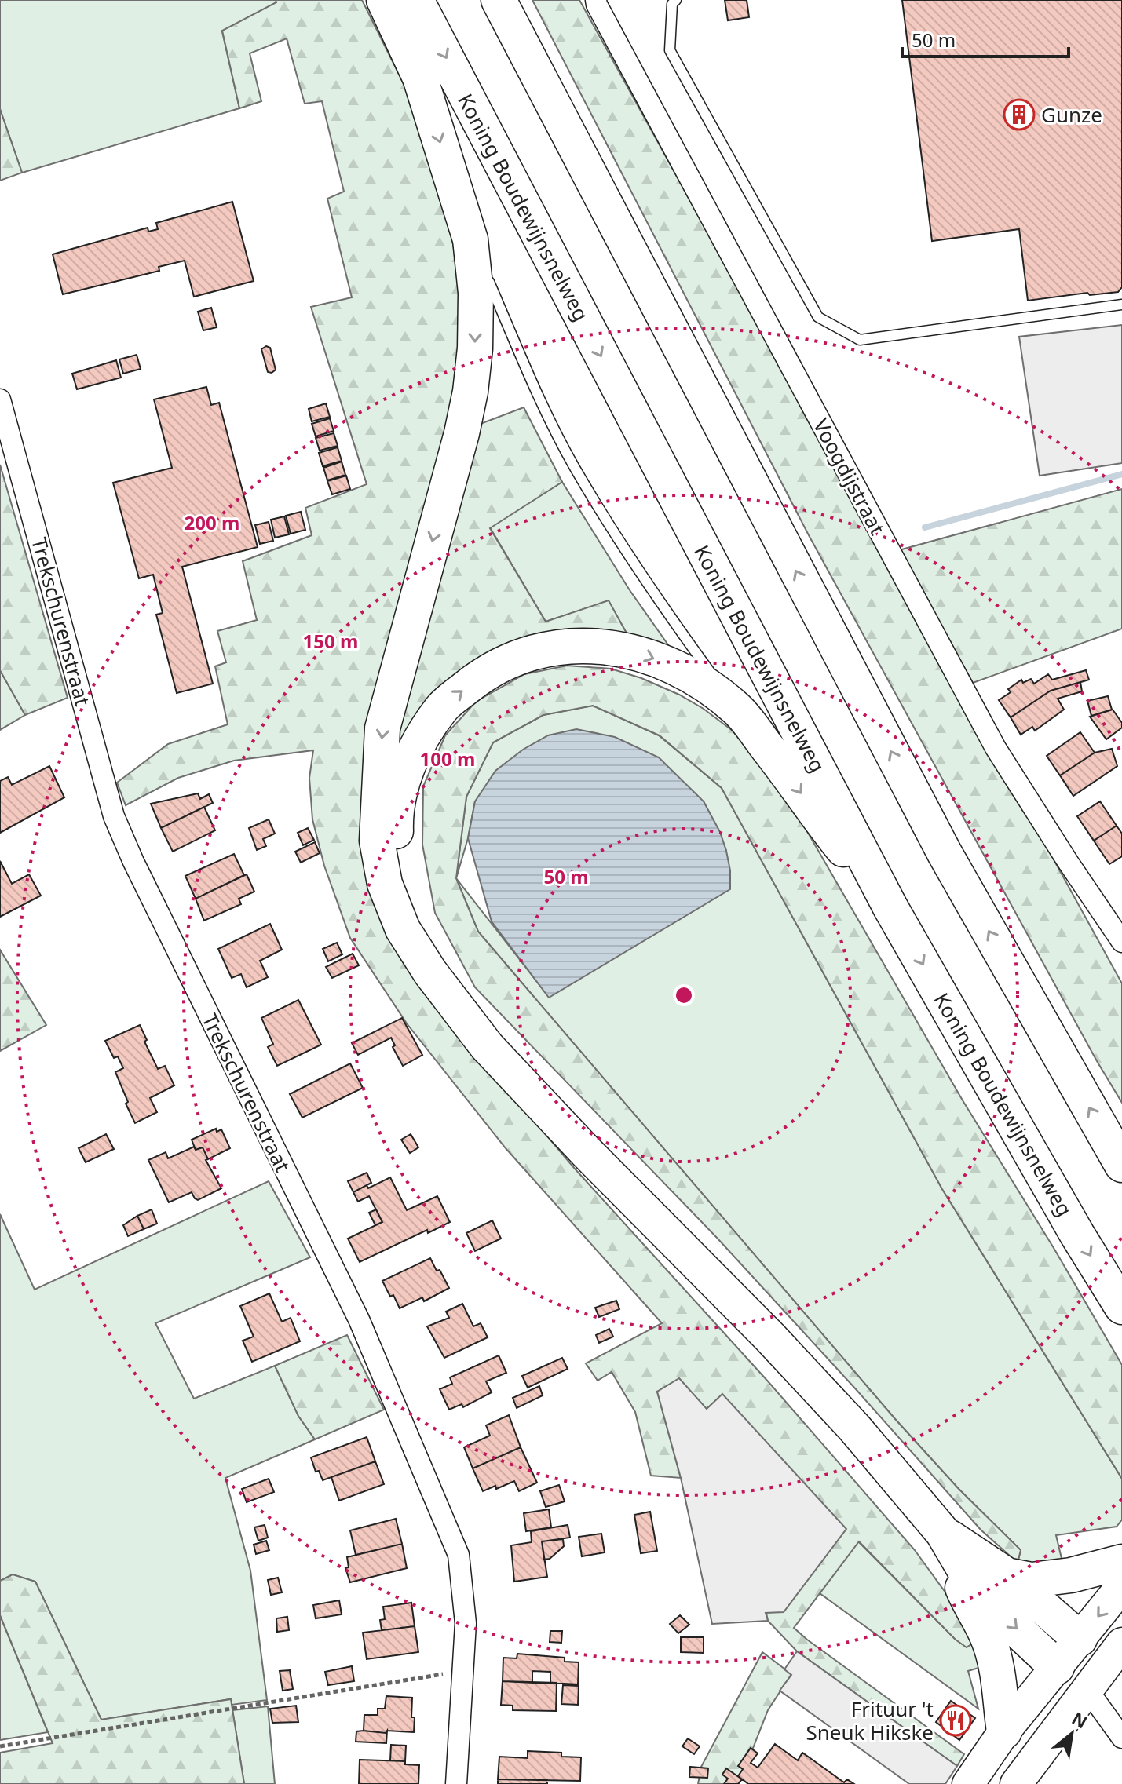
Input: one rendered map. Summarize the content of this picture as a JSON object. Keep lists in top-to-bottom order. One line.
{"streets":{"highway":["Koning Boudewijnsnelweg"],"street":["Voogdijstraat","Trekschurenstraat"]},"places":{"building":["Gunze"],"restaurant":["Frituur 't Sneuk Hikske"]},"scale_bar":"50 m","north":"top right","rings":["200 m","150 m","100 m","50 m"]}
